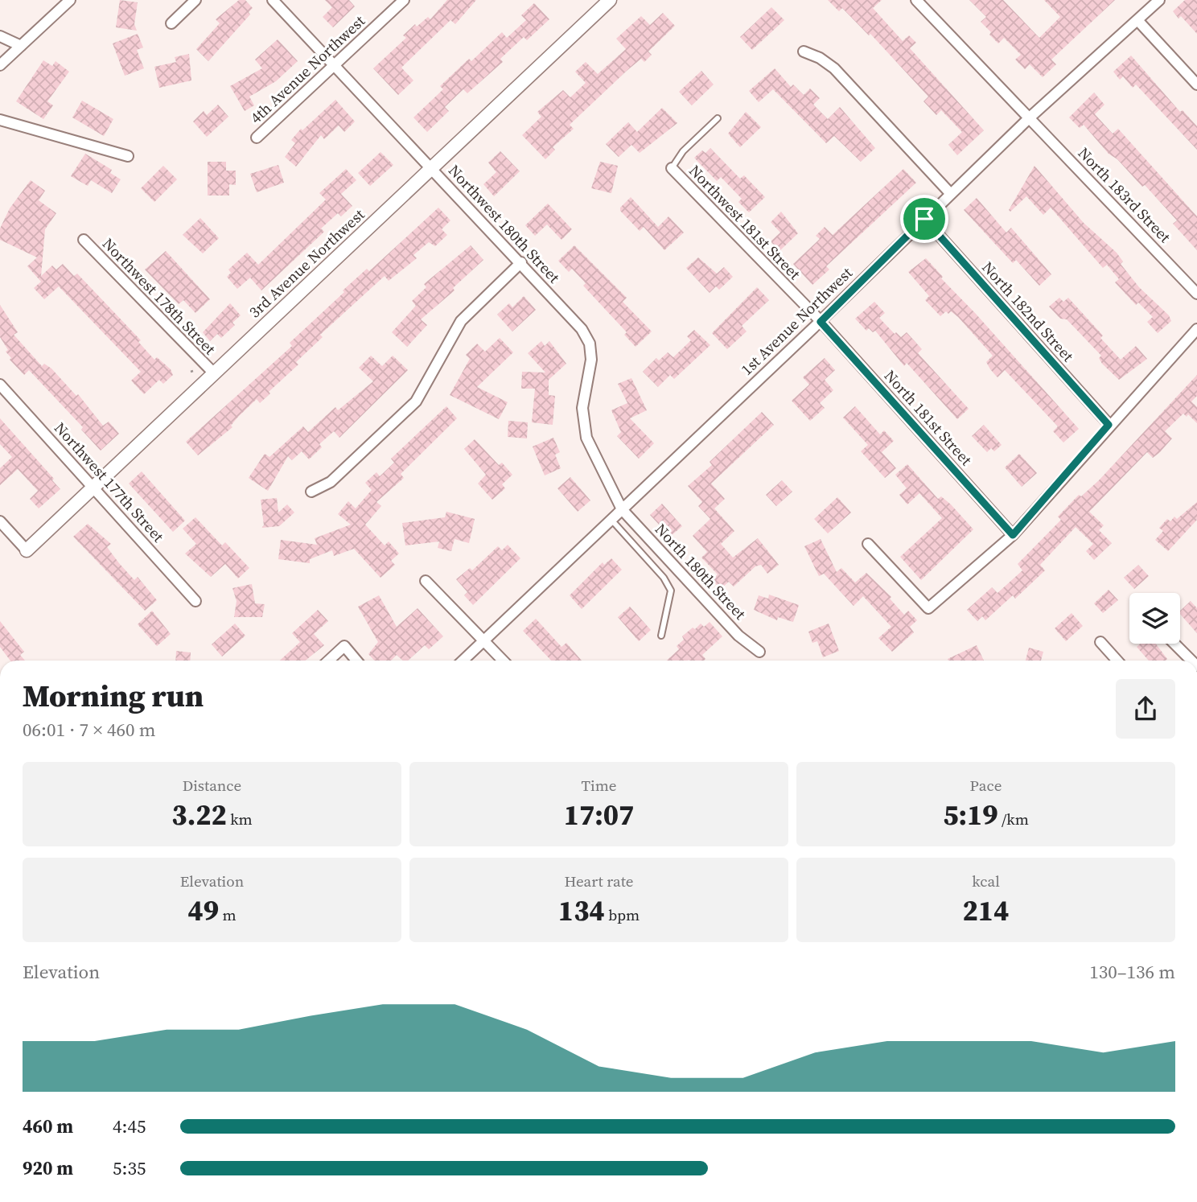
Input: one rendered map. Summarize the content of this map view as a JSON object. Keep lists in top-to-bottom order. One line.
{"streets":{"street":["4th Avenue Northwest","North 183rd Street","Northwest 181st Street","Northwest 180th Street","3rd Avenue Northwest","Northwest 178th Street","North 182nd Street","1st Avenue Northwest","North 181st Street","Northwest 177th Street","North 180th Street"]},"crossings":[["4th Avenue Northwest","Northwest 180th Street"],["North 183rd Street","1st Avenue Northwest"],["Northwest 181st Street","1st Avenue Northwest"],["Northwest 181st Street","North 181st Street"],["Northwest 180th Street","3rd Avenue Northwest"],["Northwest 180th Street","1st Avenue Northwest"],["Northwest 180th Street","North 180th Street"],["3rd Avenue Northwest","Northwest 178th Street"],["3rd Avenue Northwest","Northwest 177th Street"],["North 182nd Street","1st Avenue Northwest"],["1st Avenue Northwest","North 181st Street"],["1st Avenue Northwest","North 180th Street"]],"page":{"heading":["Morning run","06:01 · 7 × 460 m"],"stats":[["Distance","3.22 km"],["Time","17:07"],["Pace","5:19 /km"],["Elevation","49 m"],["Heart rate","134 bpm"],["kcal","214"]],"chart":["Elevation","130–136 m"],"list":[{"name":"460 m","note":"4:45"},{"name":"920 m","note":"5:35"}]}}
